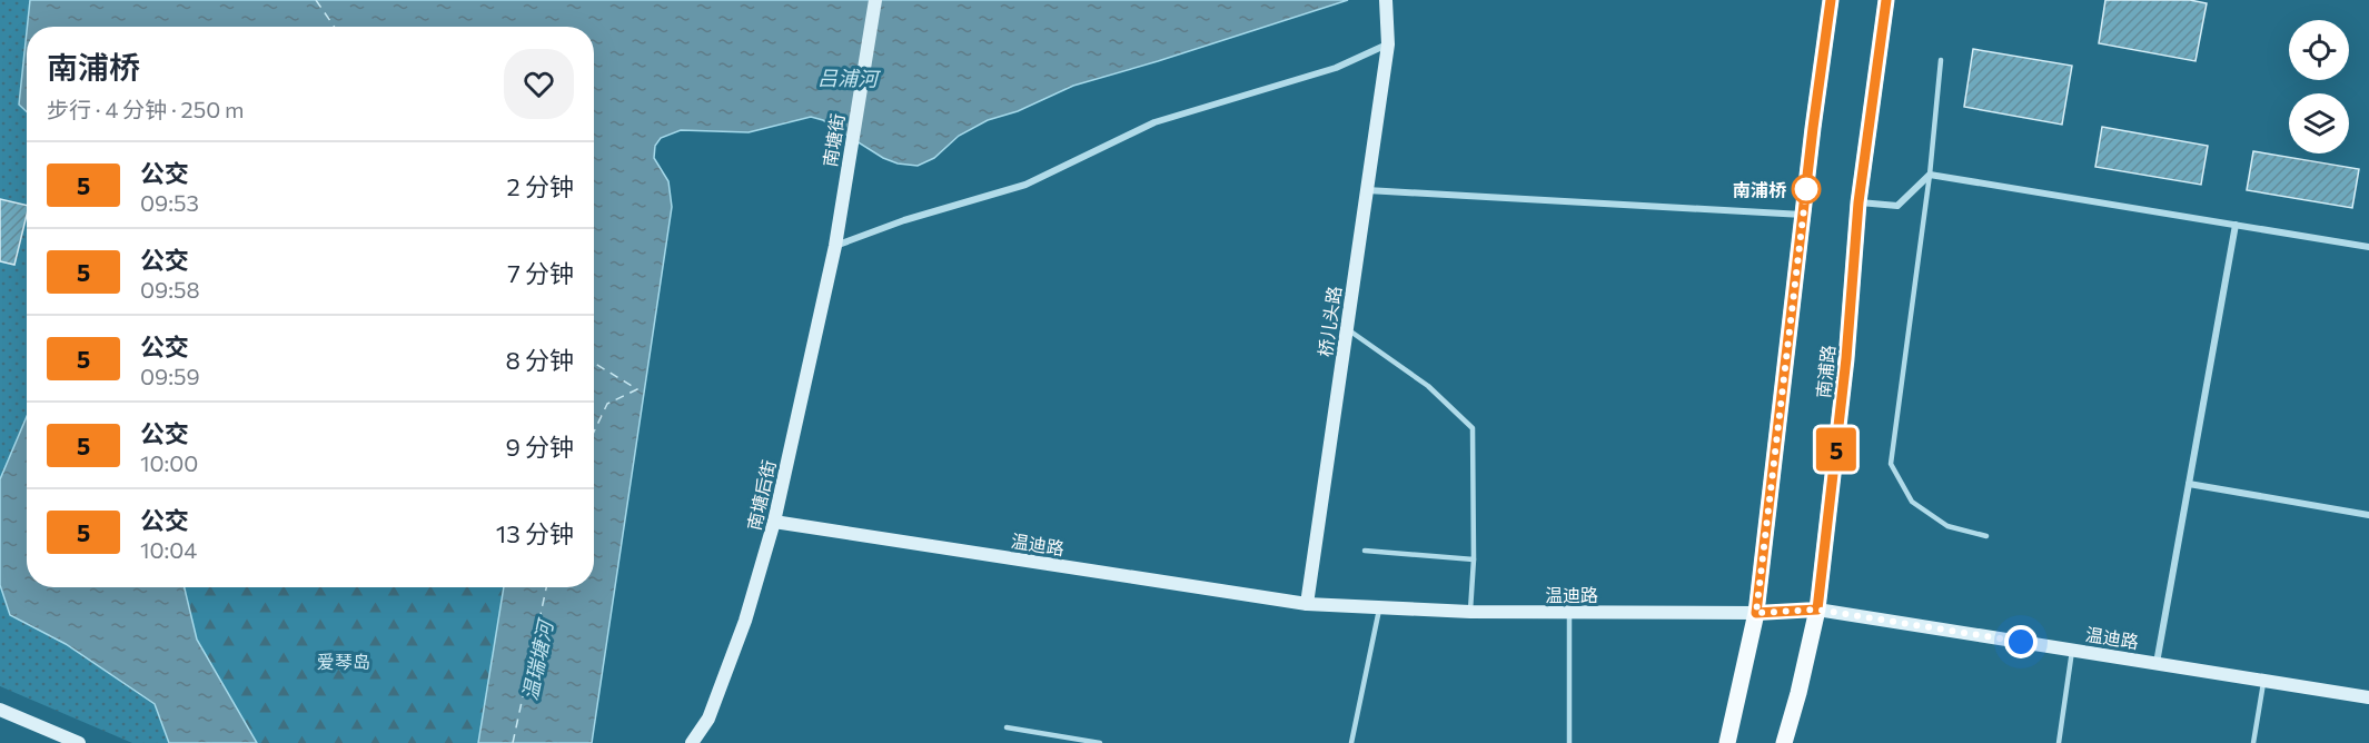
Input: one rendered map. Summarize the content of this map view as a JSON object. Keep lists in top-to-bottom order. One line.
{"streets":{"main road":["南浦路"],"street":["南塘街","桥儿头路","南塘后街","温迪路"]},"crossings":[["南塘街","南塘后街"],["桥儿头路","温迪路"],["南浦路","温迪路"],["南塘后街","温迪路"]],"water":["吕浦河","温瑞塘河"],"parks":["爱琴岛"],"places":["南浦桥"],"lines":["bus line 5"],"page":{"on_map":"5","heading":["南浦桥","步行 · 4 分钟 · 250 m"],"list":[{"mark":"5","name":"公交","note":"09:53","value":"2 分钟"},{"mark":"5","name":"公交","note":"09:58","value":"7 分钟"},{"mark":"5","name":"公交","note":"09:59","value":"8 分钟"},{"mark":"5","name":"公交","note":"10:00","value":"9 分钟"},{"mark":"5","name":"公交","note":"10:04","value":"13 分钟"}]}}
